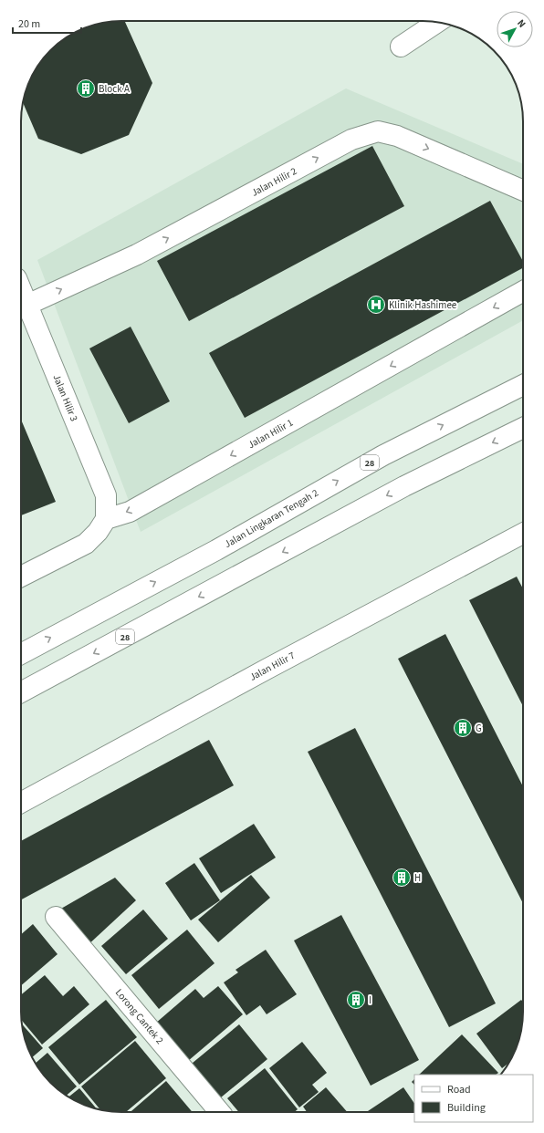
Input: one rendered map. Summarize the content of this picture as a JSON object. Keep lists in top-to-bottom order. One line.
{"streets":{"main road":["Jalan Hilir 2","Jalan Hilir 3","Jalan Hilir 1","28","Jalan Lingkaran Tengah 2","Jalan Hilir 7","Lorong Cantek 2"]},"crossings":[["Jalan Hilir 2","Jalan Hilir 3"],["Jalan Hilir 3","Jalan Hilir 1"]],"one_way":["Jalan Hilir 2"],"places":{"building":["Block A","G","H","I"],"hospital":["Klinik Hashimee"]},"legend":["Road","Building"],"scale_bar":"20 m","north":"top right"}
